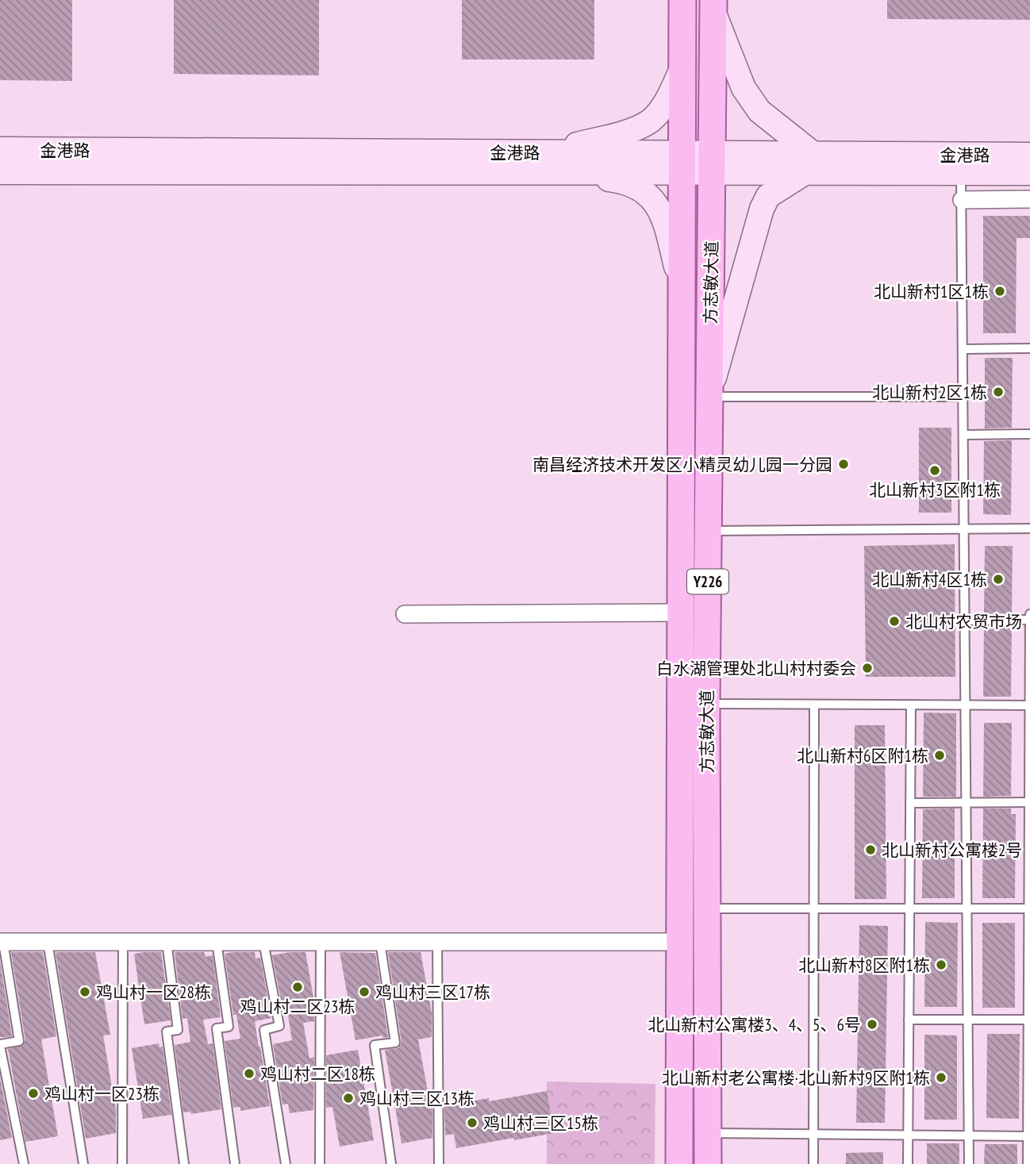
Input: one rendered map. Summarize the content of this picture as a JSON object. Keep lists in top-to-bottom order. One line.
{"streets":{"main road":["金港路","方志敏大道","Y226"]},"crossings":[["金港路","方志敏大道"]],"places":["北山新村1区1栋","北山新村2区1栋","南昌经济技术开发区小精灵幼儿园一分园","北山新村3区附1栋","北山新村4区1栋","北山村农贸市场","白水湖管理处北山村村委会","北山新村6区附1栋","北山新村公寓楼2号","北山新村8区附1栋","鸡山村二区23栋","鸡山村一区28栋","鸡山村三区17栋","北山新村公寓楼3、4、5、6号","鸡山村二区18栋","北山新村老公寓楼·北山新村9区附1栋","鸡山村一区23栋","鸡山村三区13栋","鸡山村三区15栋"]}
